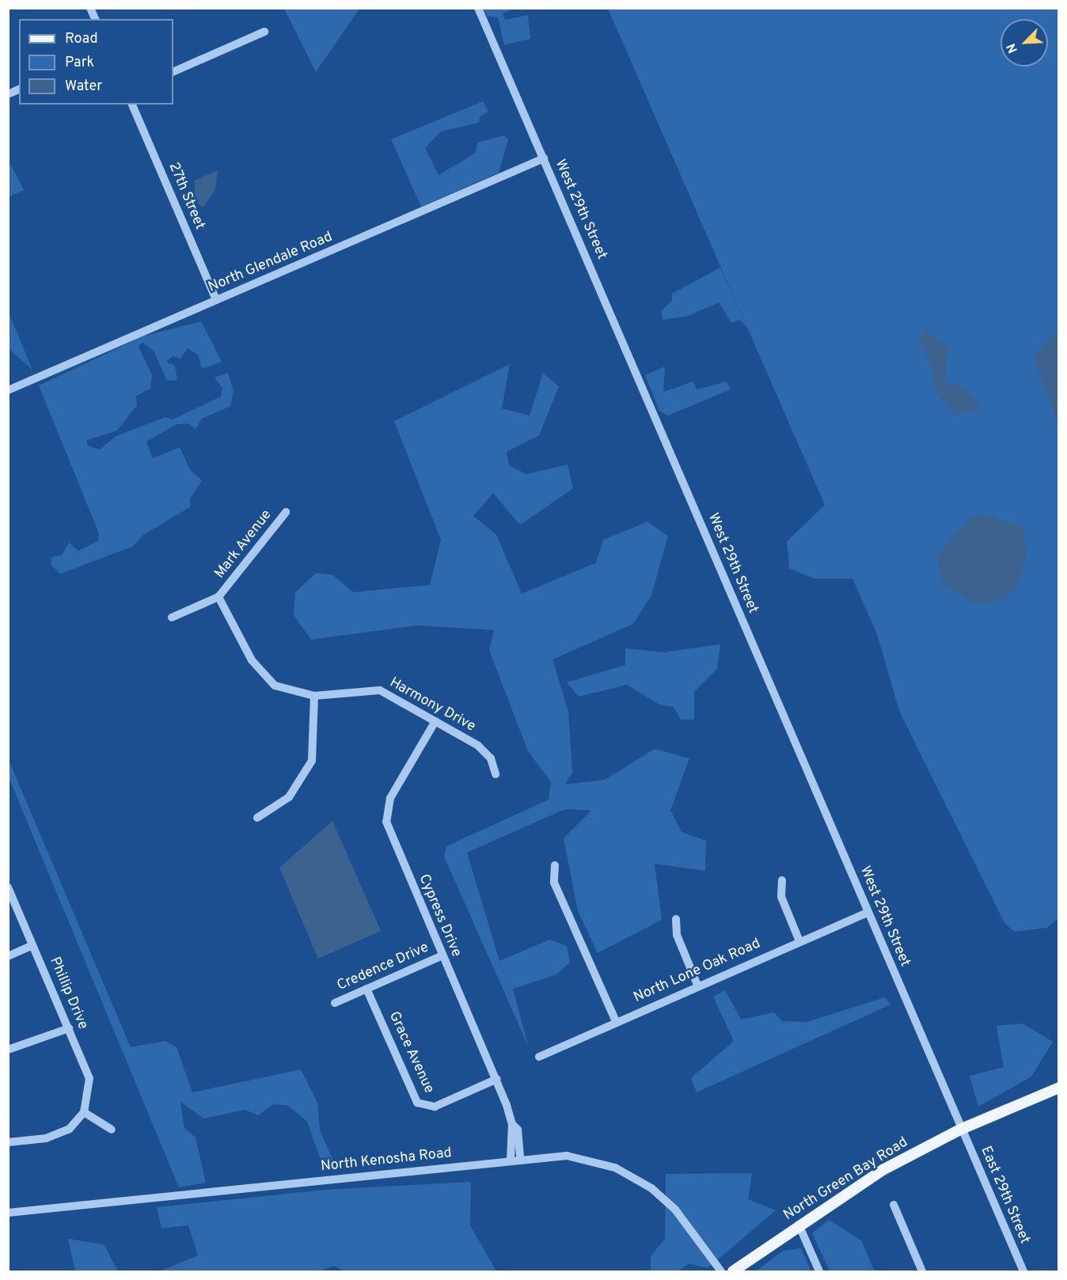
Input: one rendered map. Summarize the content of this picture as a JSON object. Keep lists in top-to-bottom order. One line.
{"streets":{"main road":["North Green Bay Road"],"street":["27th Street","West 29th Street","North Glendale Road","Mark Avenue","Harmony Drive","Cypress Drive","Credence Drive","North Lone Oak Road","Phillip Drive","Grace Avenue","North Kenosha Road","East 29th Street"]},"crossings":[["27th Street","North Glendale Road"],["West 29th Street","North Glendale Road"],["West 29th Street","North Lone Oak Road"],["West 29th Street","North Green Bay Road"],["West 29th Street","East 29th Street"],["Mark Avenue","Harmony Drive"],["Harmony Drive","Cypress Drive"],["Cypress Drive","Credence Drive"],["Cypress Drive","Grace Avenue"],["Cypress Drive","North Kenosha Road"],["Credence Drive","Grace Avenue"],["North Green Bay Road","East 29th Street"]],"legend":["Road","Park","Water"],"north":"bottom left"}
